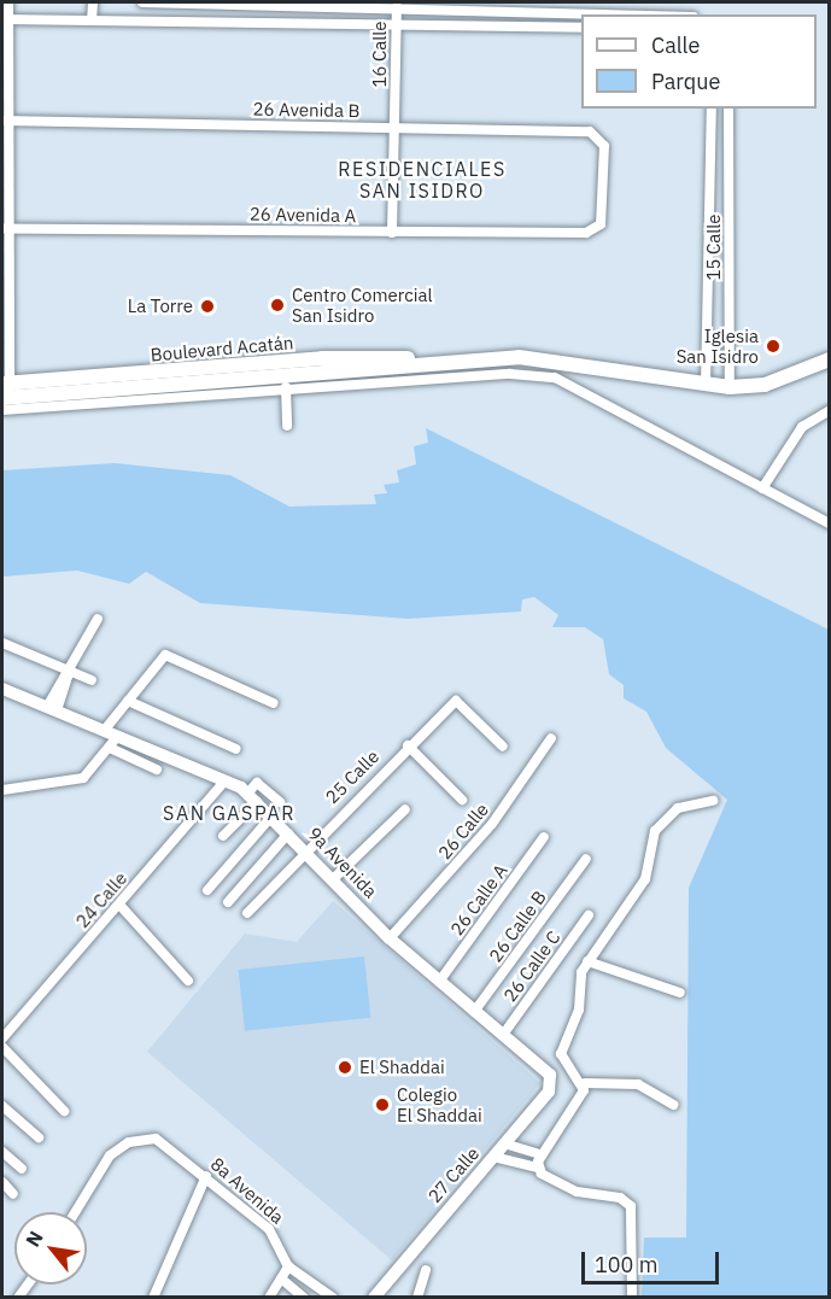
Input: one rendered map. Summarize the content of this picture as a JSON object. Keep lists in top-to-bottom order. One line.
{"streets":{"main road":["Boulevard Acatán"],"street":["16 Calle","26 Avenida B","26 Avenida A","15 Calle","25 Calle","26 Calle","9a Avenida","24 Calle","26 Calle A","26 Calle B","26 Calle C","27 Calle","8a Avenida"]},"crossings":[["16 Calle","26 Avenida B"],["16 Calle","26 Avenida A"],["26 Avenida B","26 Avenida A"],["15 Calle","Boulevard Acatán"],["25 Calle","9a Avenida"],["26 Calle","9a Avenida"],["9a Avenida","24 Calle"],["9a Avenida","26 Calle A"],["9a Avenida","26 Calle B"],["9a Avenida","26 Calle C"],["9a Avenida","27 Calle"]],"districts":["RESIDENCIALES SAN ISIDRO","SAN GASPAR"],"places":["Centro Comercial San Isidro","La Torre","Iglesia San Isidro","El Shaddai","Colegio El Shaddai"],"legend":["Calle","Parque"],"scale_bar":"100 m","north":"top left"}
